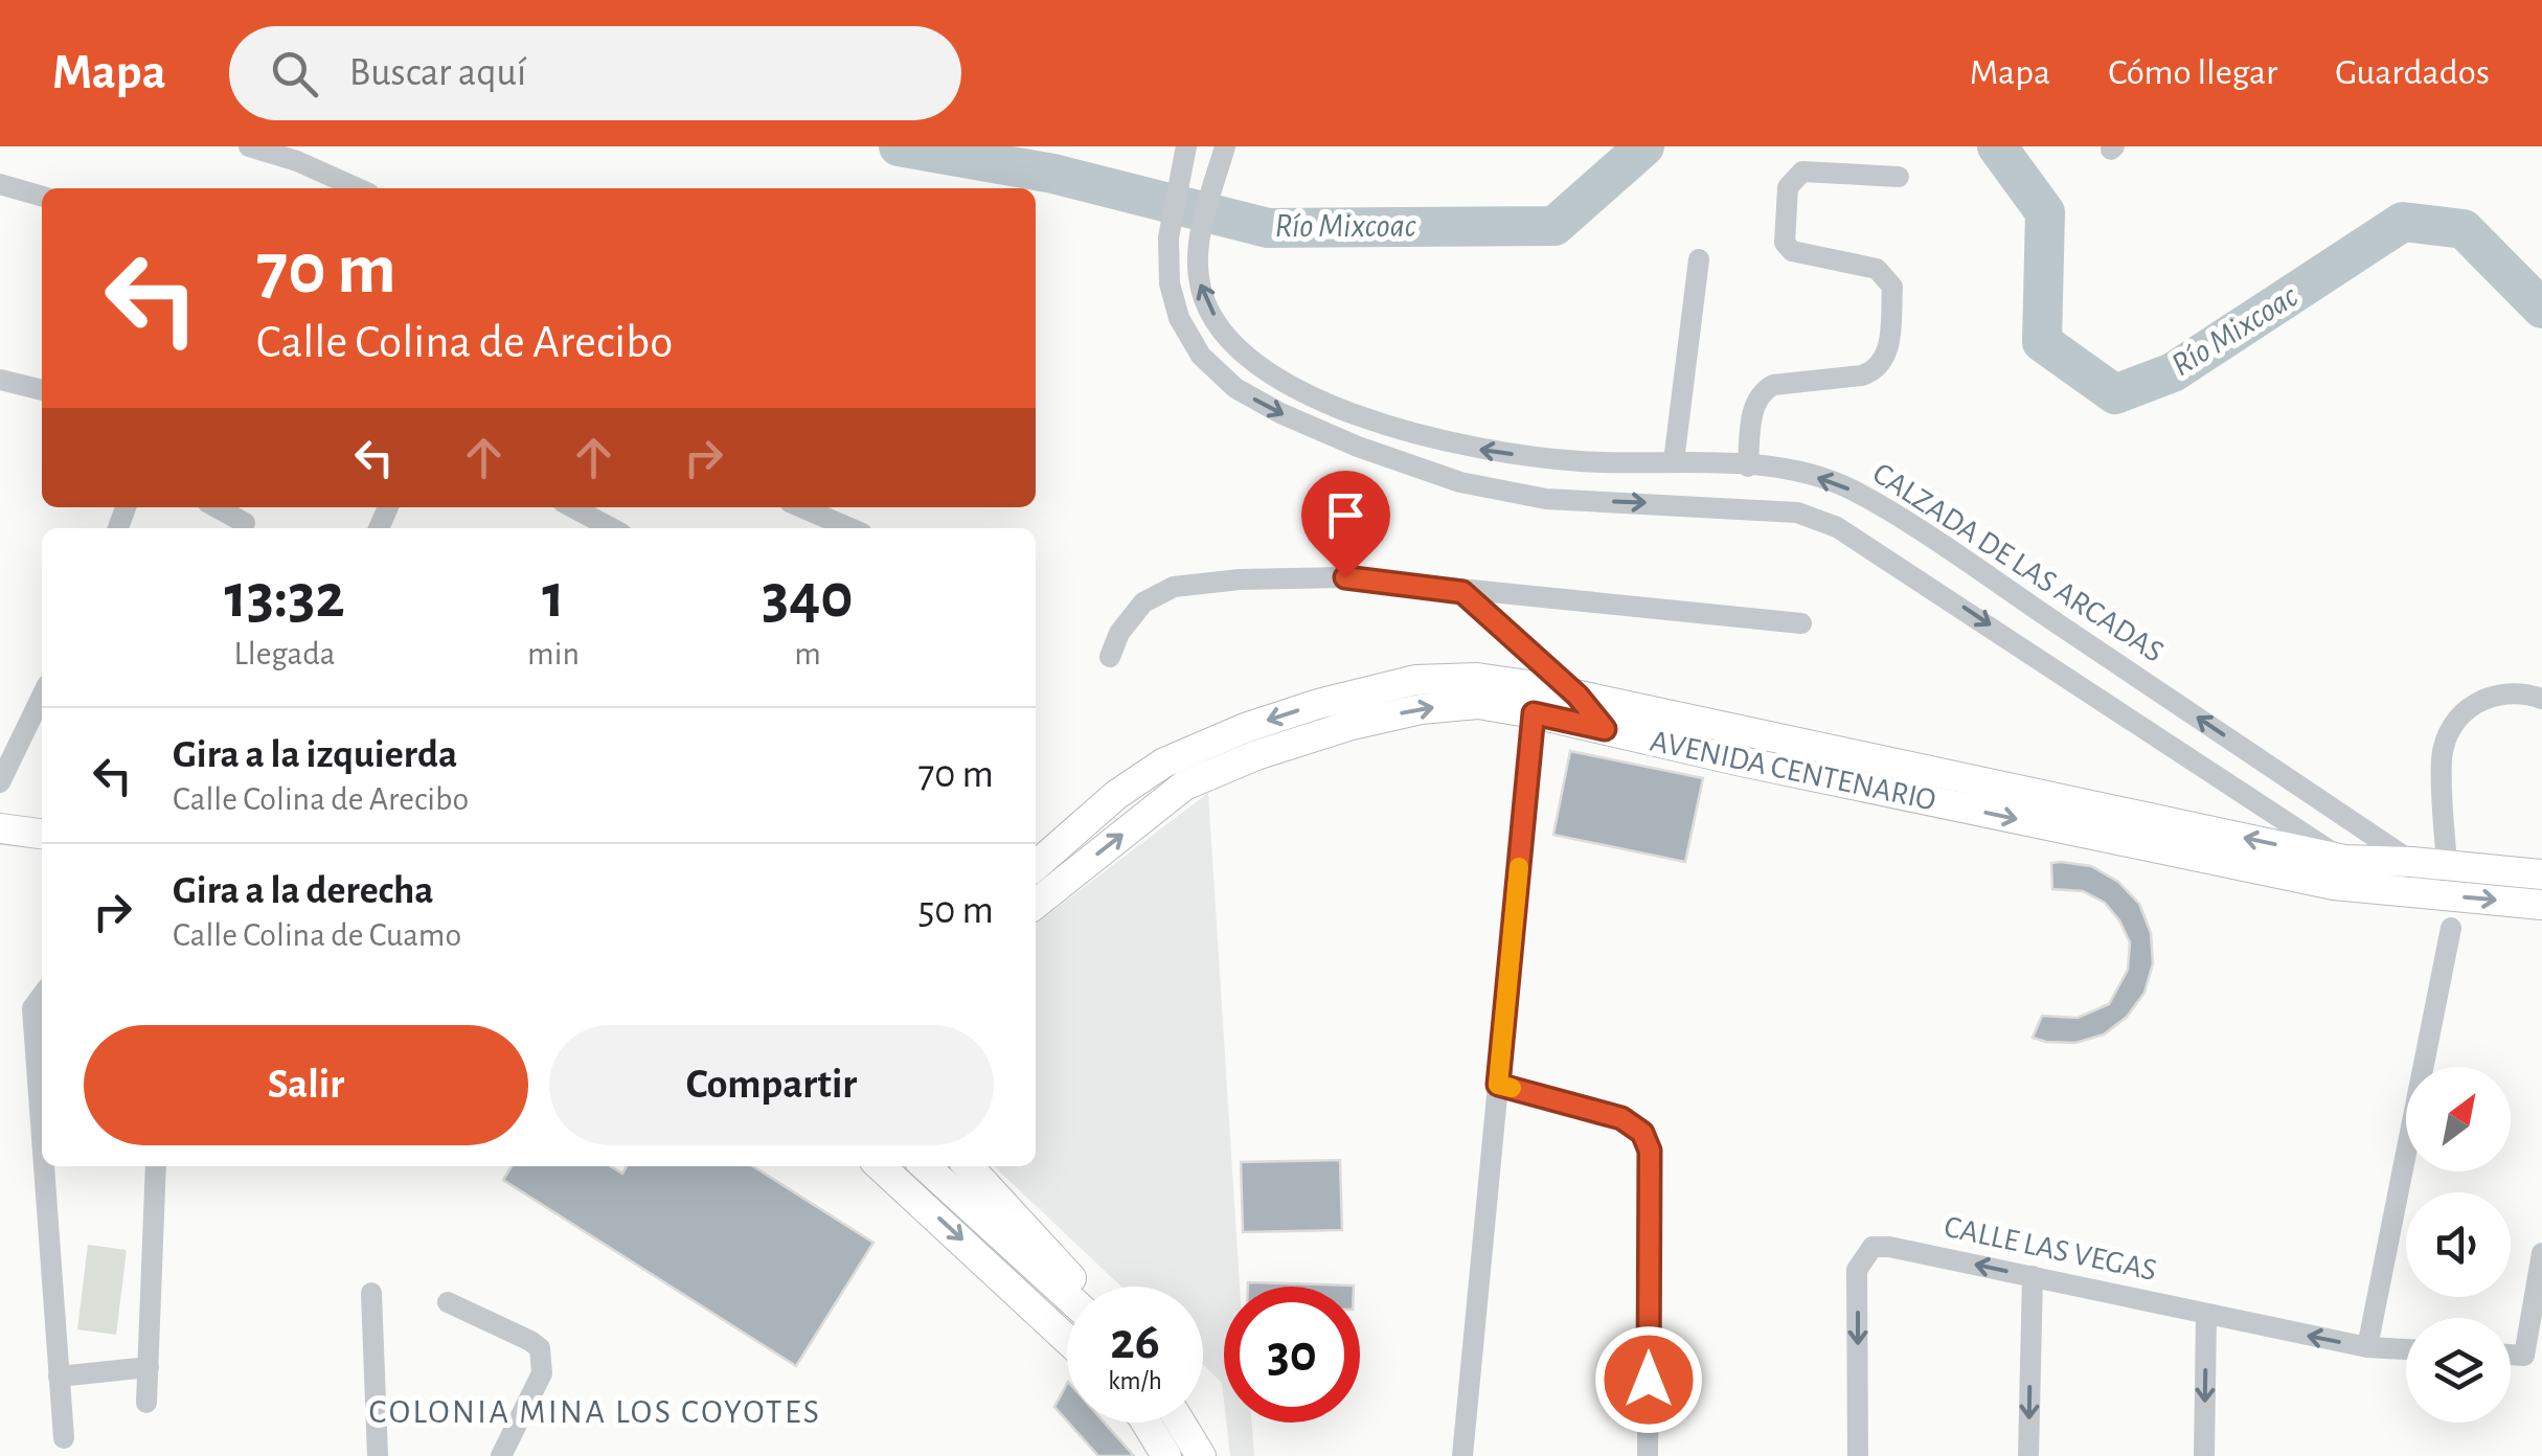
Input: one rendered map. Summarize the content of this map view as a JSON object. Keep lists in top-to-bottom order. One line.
{"streets":{"main road":["AVENIDA CENTENARIO"],"street":["CALZADA DE LAS ARCADAS","CALLE LAS VEGAS"]},"crossings":[["CALZADA DE LAS ARCADAS","AVENIDA CENTENARIO"]],"districts":["COLONIA MINA LOS COYOTES"],"water":["Río Mixcoac"],"north":"top right","page":{"header":"Mapa","search":"Buscar aquí","nav":["Mapa","Cómo llegar","Guardados"],"turn":["70 m","Calle Colina de Arecibo"],"eta":["13:32","Llegada","1","min","340","m"],"list":[{"name":"Gira a la izquierda","note":"Calle Colina de Arecibo","value":"70 m"},{"name":"Gira a la derecha","note":"Calle Colina de Cuamo","value":"50 m"}],"buttons":["Salir","Compartir"],"speed":"26 km/h","limit":"30"}}
